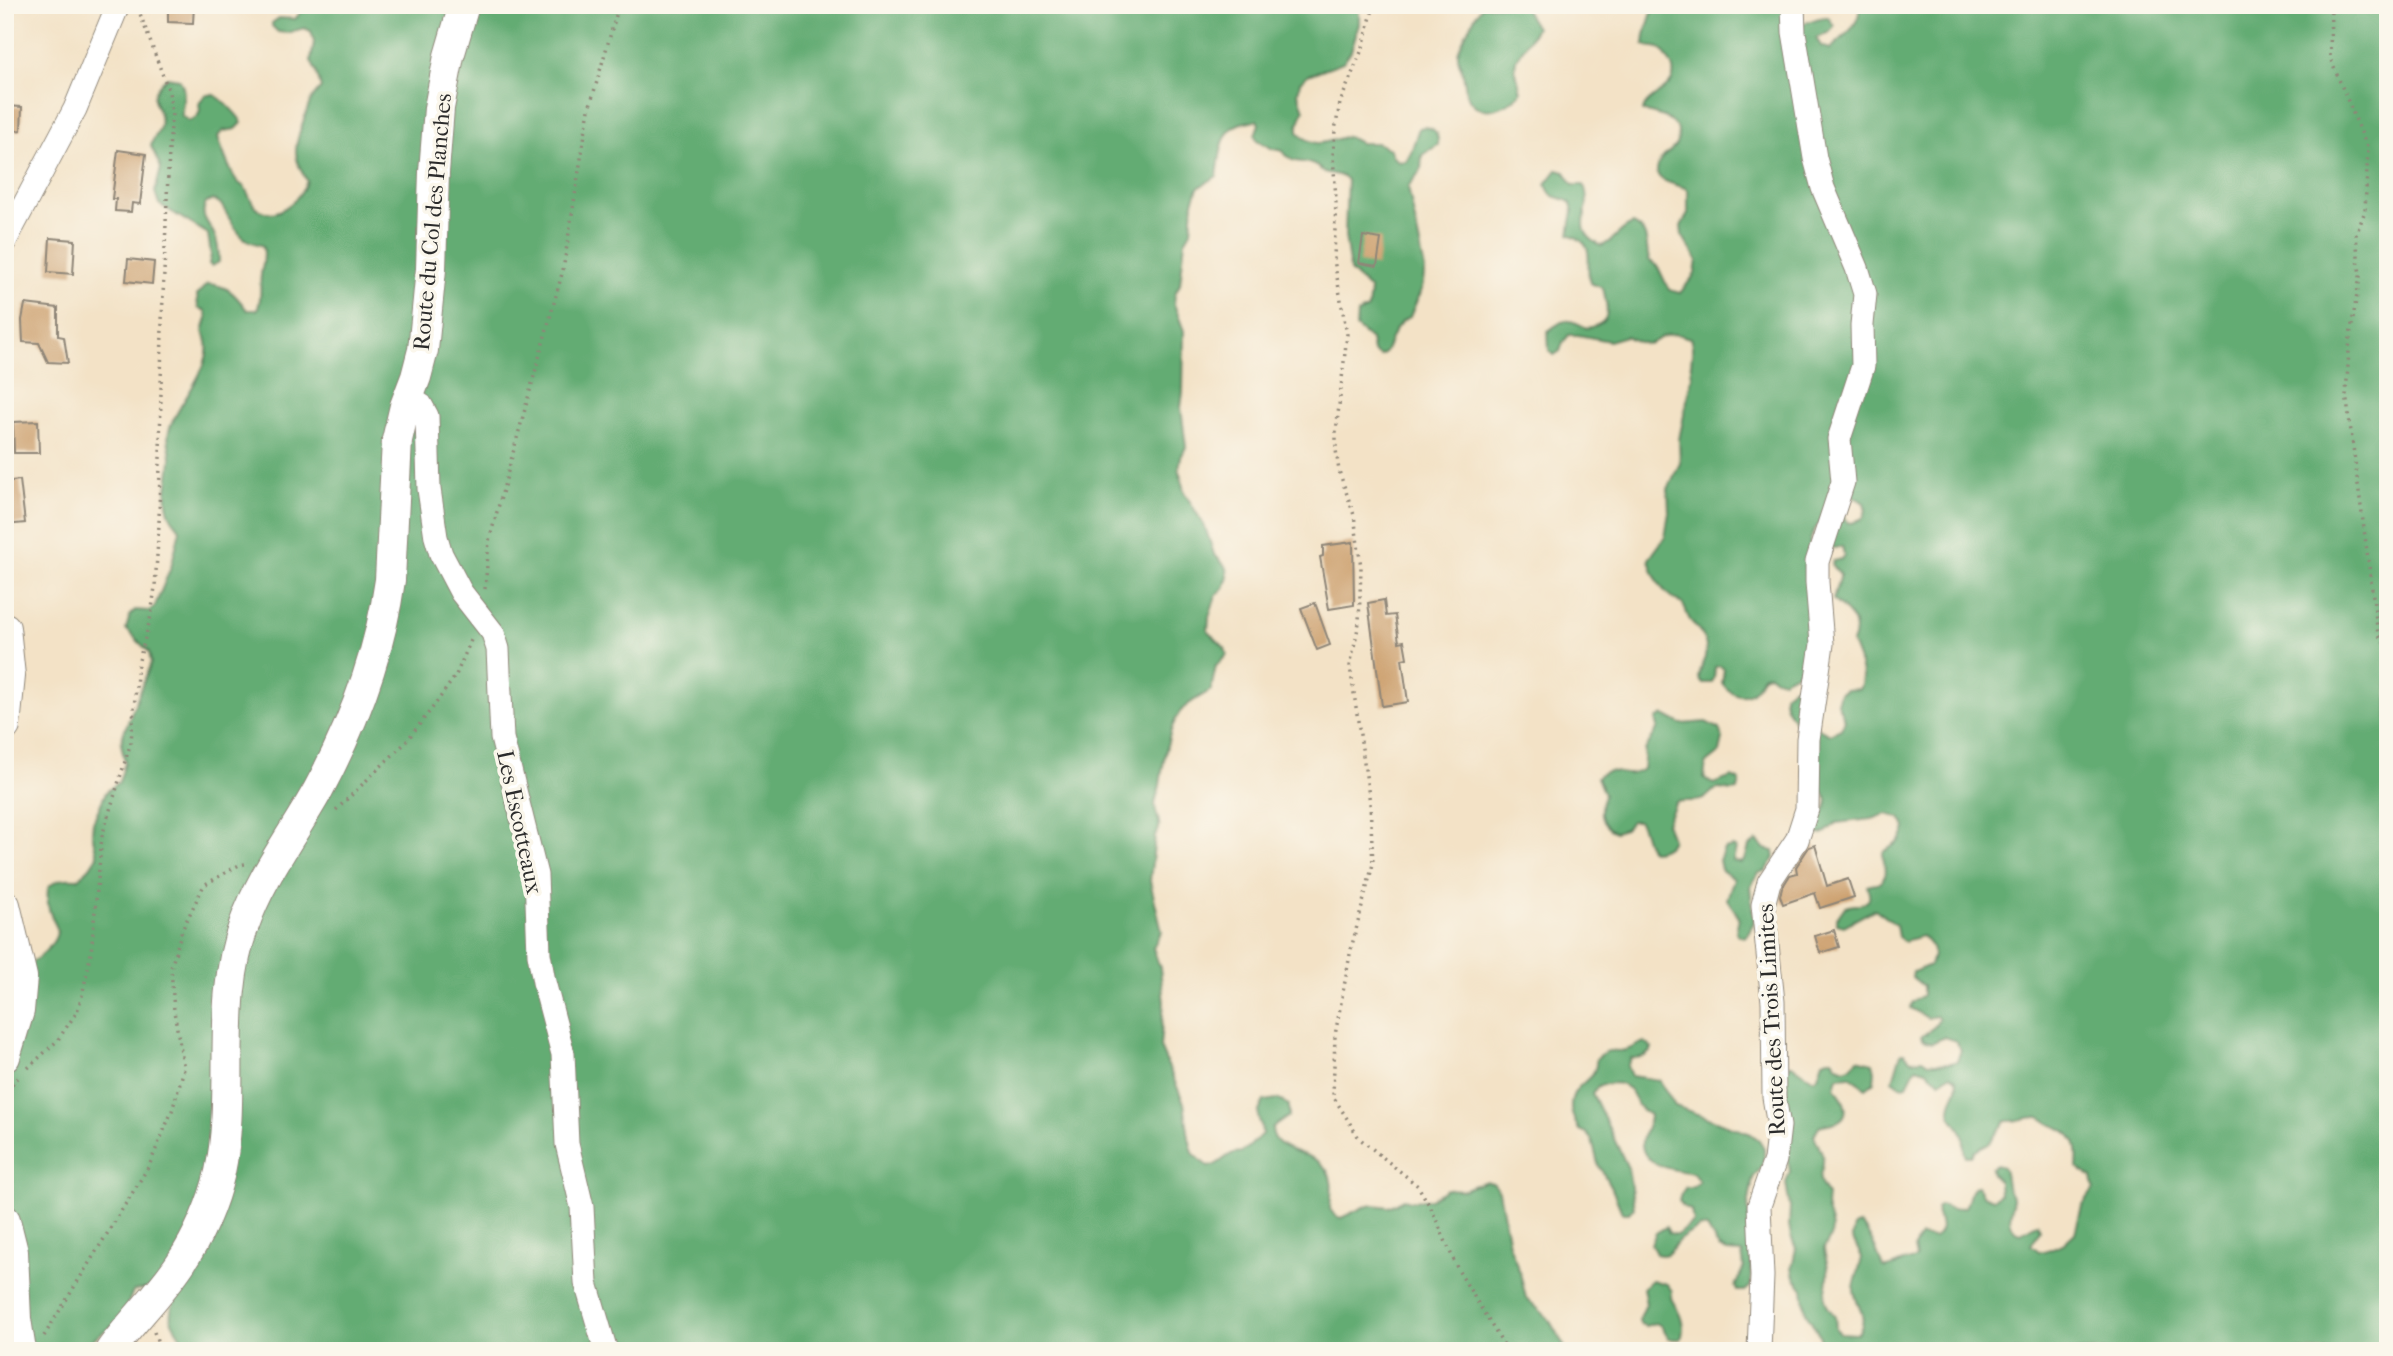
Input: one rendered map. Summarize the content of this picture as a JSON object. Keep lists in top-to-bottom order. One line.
{"streets":{"street":["Route du Col des Planches","Les Escotteaux","Route des Trois Limites"]},"crossings":[["Route du Col des Planches","Les Escotteaux"]]}
